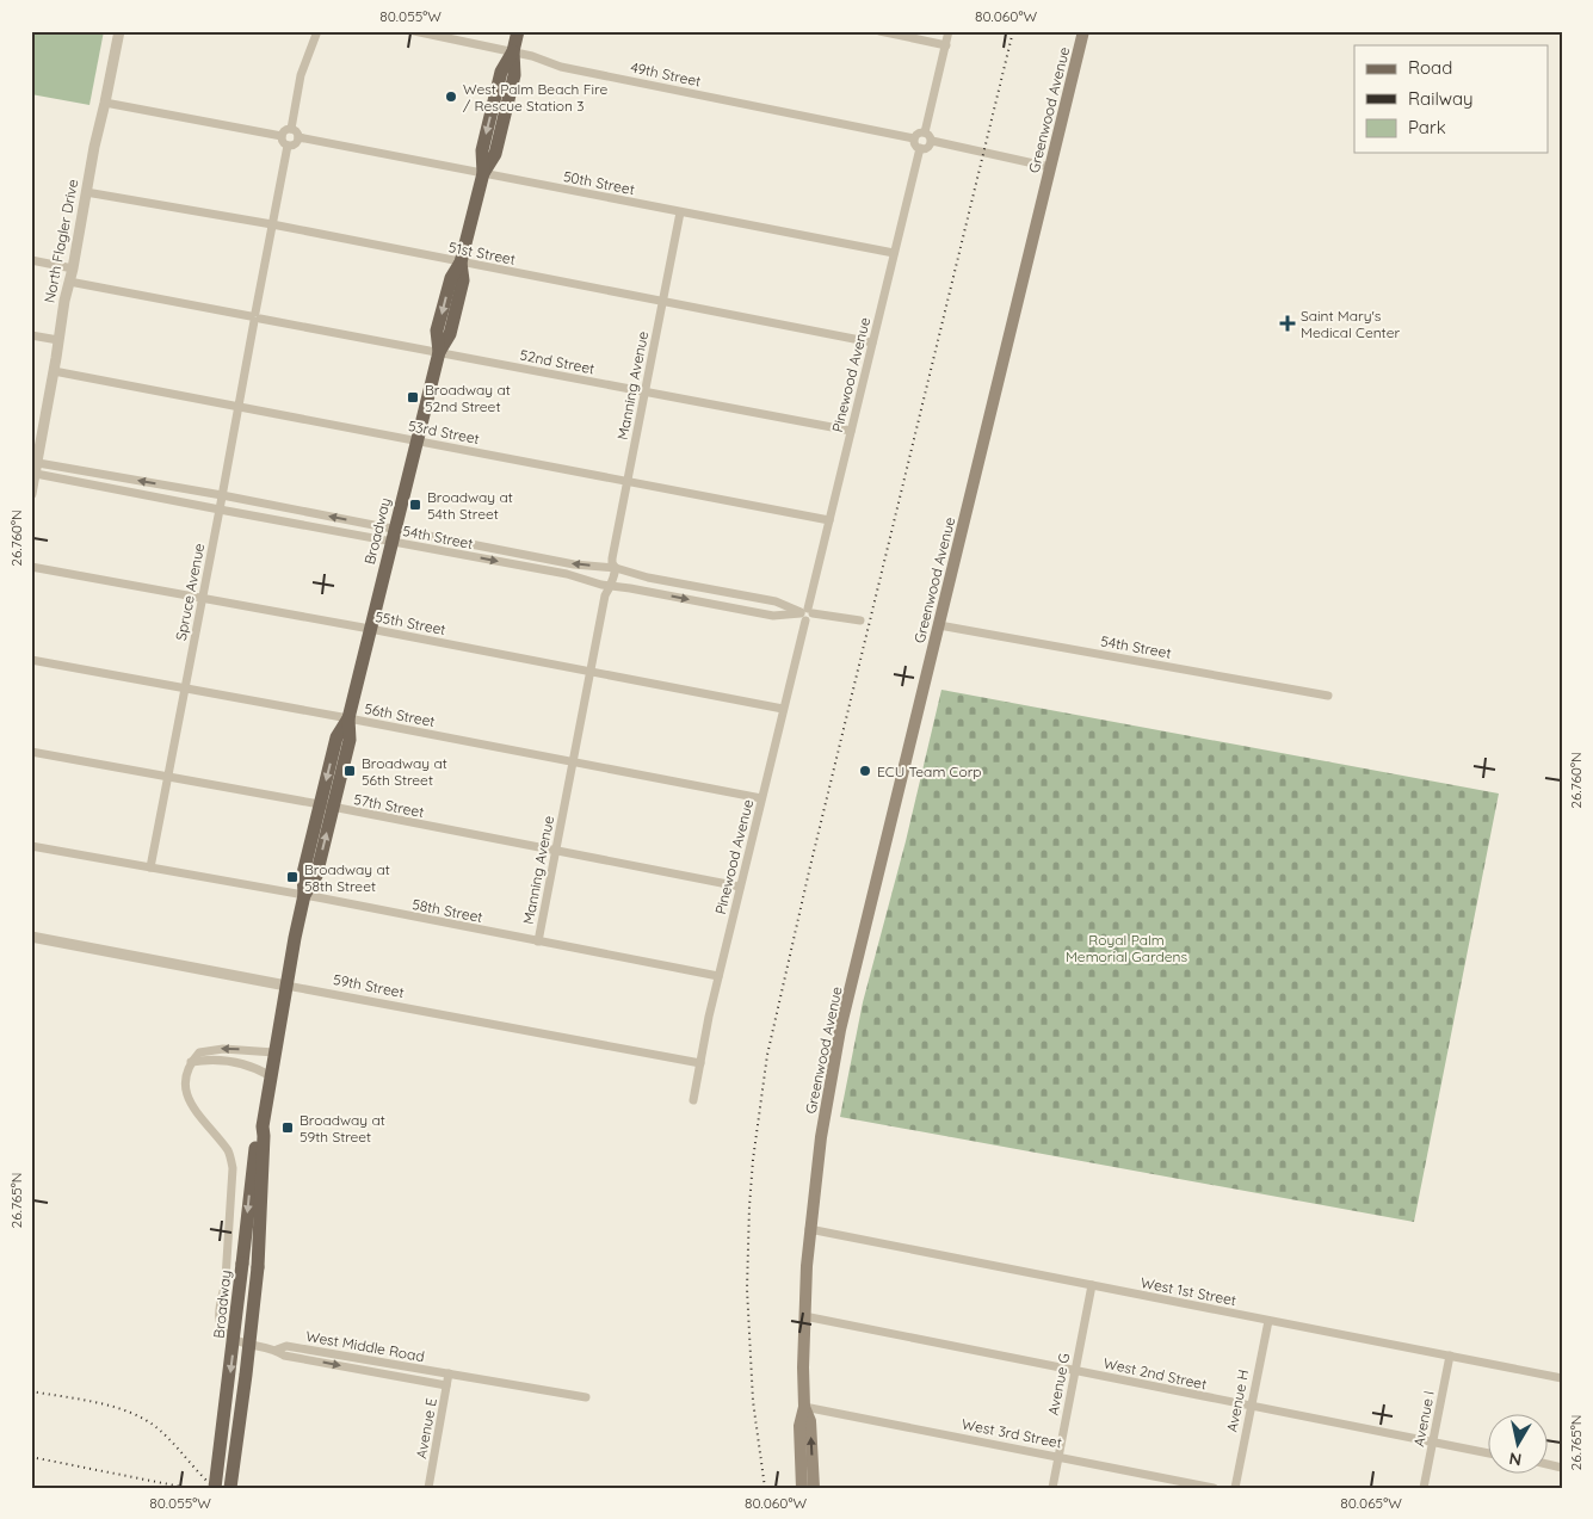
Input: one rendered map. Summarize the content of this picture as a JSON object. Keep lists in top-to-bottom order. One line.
{"streets":{"main road":["Greenwood Avenue","Broadway"],"street":["49th Street","50th Street","North Flagler Drive","51st Street","52nd Street","Pinewood Avenue","Manning Avenue","53rd Street","54th Street","Spruce Avenue","55th Street","56th Street","57th Street","58th Street","59th Street","West 1st Street","West Middle Road","West 2nd Street","Avenue G","Avenue H","Avenue I","Avenue E","West 3rd Street"]},"crossings":[["49th Street","Pinewood Avenue"],["49th Street","Broadway"],["Greenwood Avenue","54th Street"],["Greenwood Avenue","West 1st Street"],["Greenwood Avenue","West 2nd Street"],["Greenwood Avenue","West 3rd Street"],["50th Street","Pinewood Avenue"],["50th Street","Manning Avenue"],["50th Street","Broadway"],["50th Street","Spruce Avenue"],["North Flagler Drive","51st Street"],["North Flagler Drive","52nd Street"],["North Flagler Drive","53rd Street"],["North Flagler Drive","54th Street"],["51st Street","Pinewood Avenue"],["51st Street","Manning Avenue"],["51st Street","Broadway"],["51st Street","Spruce Avenue"],["52nd Street","Pinewood Avenue"],["52nd Street","Manning Avenue"],["52nd Street","Broadway"],["52nd Street","Spruce Avenue"],["Pinewood Avenue","53rd Street"],["Pinewood Avenue","54th Street"],["Pinewood Avenue","55th Street"],["Pinewood Avenue","56th Street"],["Pinewood Avenue","57th Street"],["Pinewood Avenue","58th Street"],["Pinewood Avenue","59th Street"],["Manning Avenue","53rd Street"],["Manning Avenue","54th Street"],["Manning Avenue","55th Street"],["Manning Avenue","56th Street"],["Manning Avenue","57th Street"],["Manning Avenue","58th Street"],["53rd Street","Broadway"],["53rd Street","Spruce Avenue"],["Broadway","54th Street"],["Broadway","55th Street"],["Broadway","56th Street"],["Broadway","57th Street"],["Broadway","58th Street"],["Broadway","59th Street"],["54th Street","Spruce Avenue"],["Spruce Avenue","55th Street"],["Spruce Avenue","56th Street"],["Spruce Avenue","57th Street"],["Spruce Avenue","58th Street"],["West 1st Street","Avenue G"],["West 1st Street","Avenue H"],["West 1st Street","Avenue I"],["West Middle Road","Avenue E"],["West 2nd Street","Avenue G"],["West 2nd Street","Avenue H"],["West 2nd Street","Avenue I"],["Avenue G","West 3rd Street"]],"parks":["Royal Palm Memorial Gardens"],"places":{"other":["West Palm Beach Fire / Rescue Station 3","ECU Team Corp"],"health":["Saint Mary's Medical Center"],"transit":["Broadway at 52nd Street","Broadway at 54th Street","Broadway at 56th Street","Broadway at 58th Street","Broadway at 59th Street"]},"legend":["Road","Railway","Park"],"north":"bottom","coordinates":["80.055°W","80.060°W","26.760°N","26.765°N","80.065°W"]}
